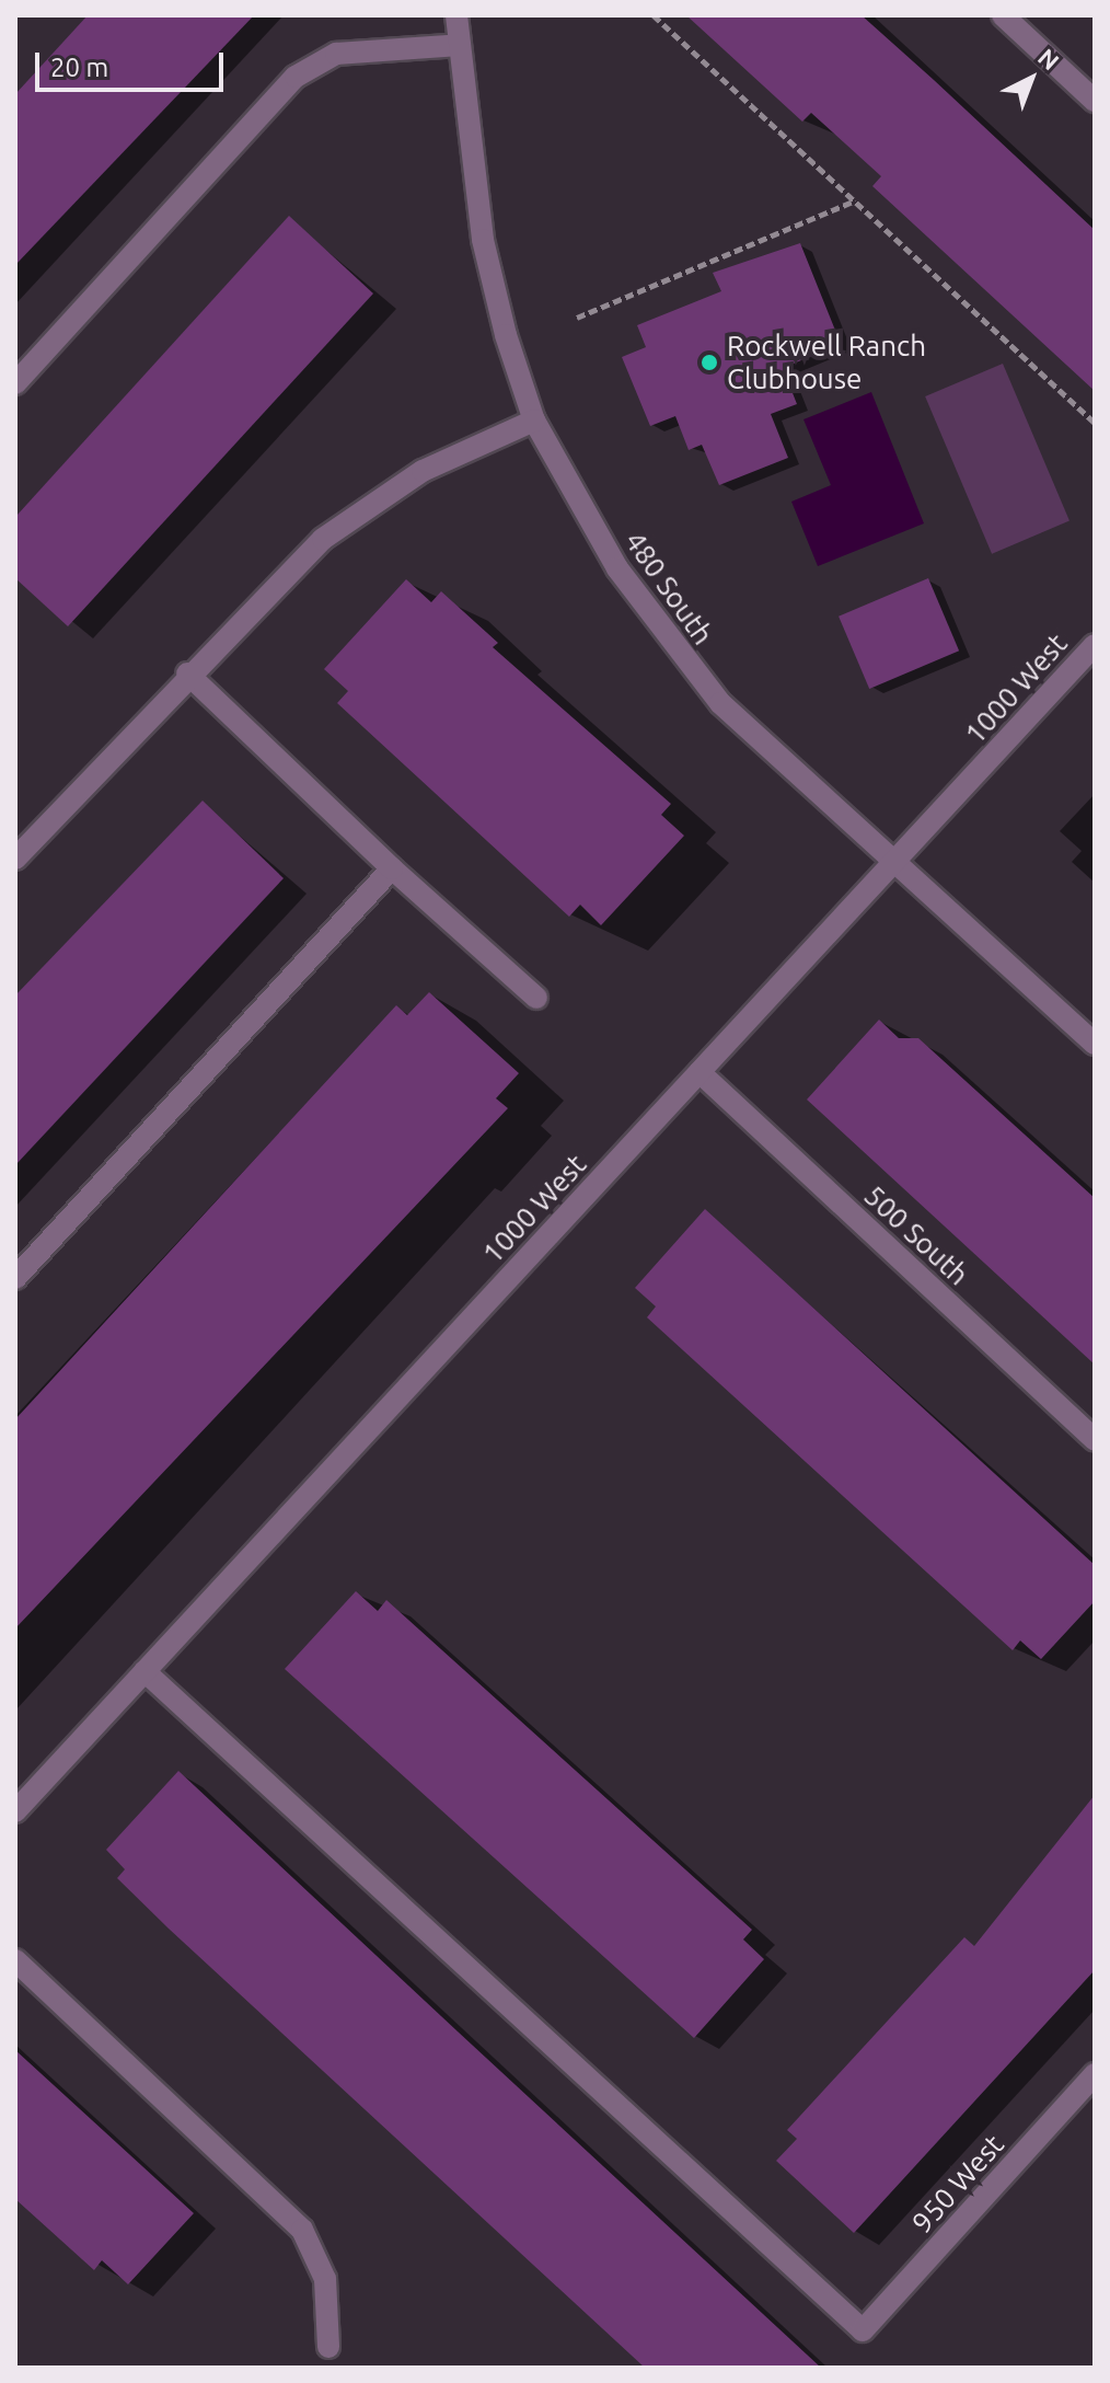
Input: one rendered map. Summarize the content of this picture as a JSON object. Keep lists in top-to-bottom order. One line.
{"streets":{"street":["480 South","1000 West","500 South","950 West"]},"crossings":[["480 South","1000 West"],["1000 West","500 South"],["1000 West","950 West"]],"places":["Rockwell Ranch Clubhouse"],"scale_bar":"20 m","north":"top right"}
